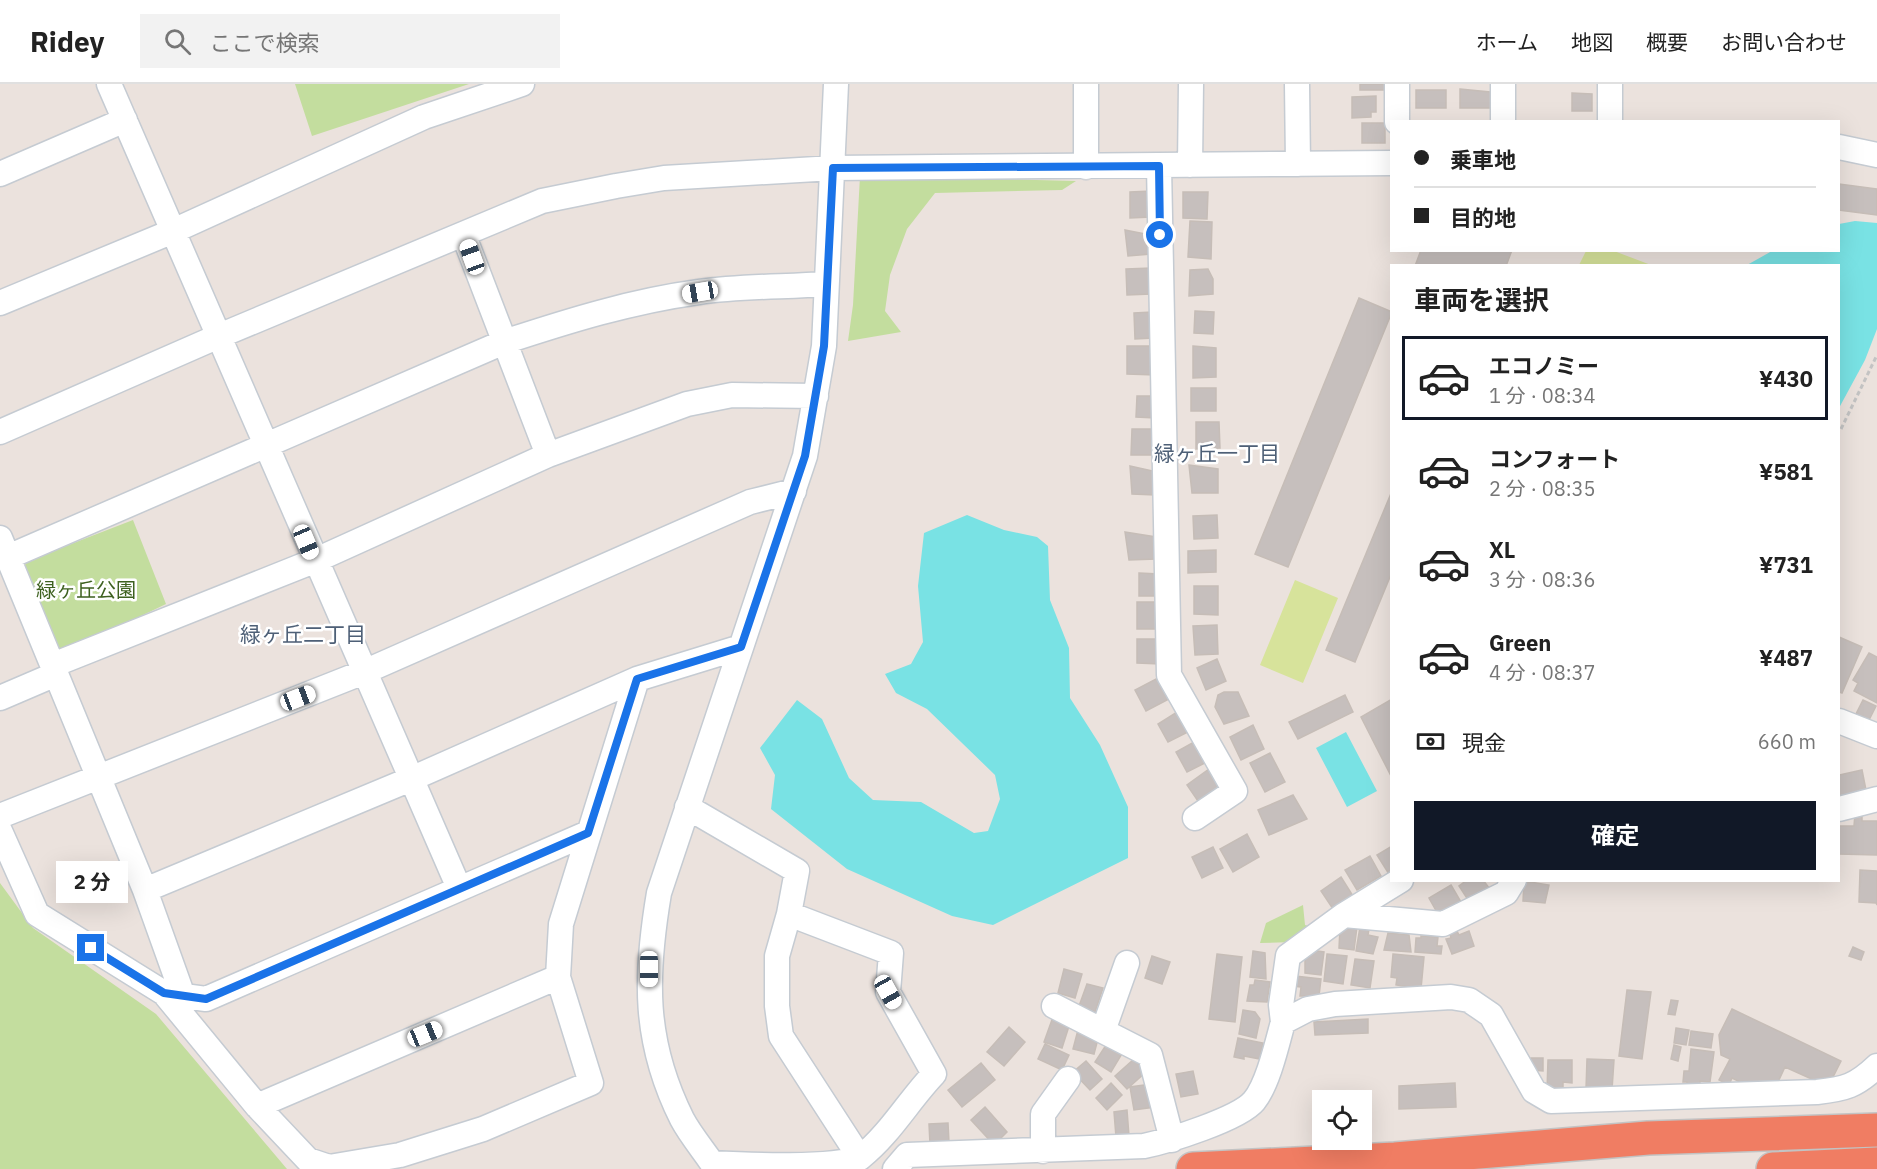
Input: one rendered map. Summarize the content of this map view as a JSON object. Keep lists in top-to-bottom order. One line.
{"districts":["緑ヶ丘一丁目","緑ヶ丘二丁目"],"parks":["緑ヶ丘公園"],"page":{"header":"Ridey","search":"ここで検索","nav":["ホーム","地図","概要","お問い合わせ"],"banner":["乗車地","目的地"],"heading":"車両を選択","list":[{"name":"エコノミー","note":"1 分 · 08:34","value":"¥430"},{"name":"コンフォート","note":"2 分 · 08:35","value":"¥581"},{"name":"XL","note":"3 分 · 08:36","value":"¥731"},{"name":"Green","note":"4 分 · 08:37","value":"¥487"}],"pay":["現金","660 m"],"buttons":"確定","bubble":"2 分"}}
